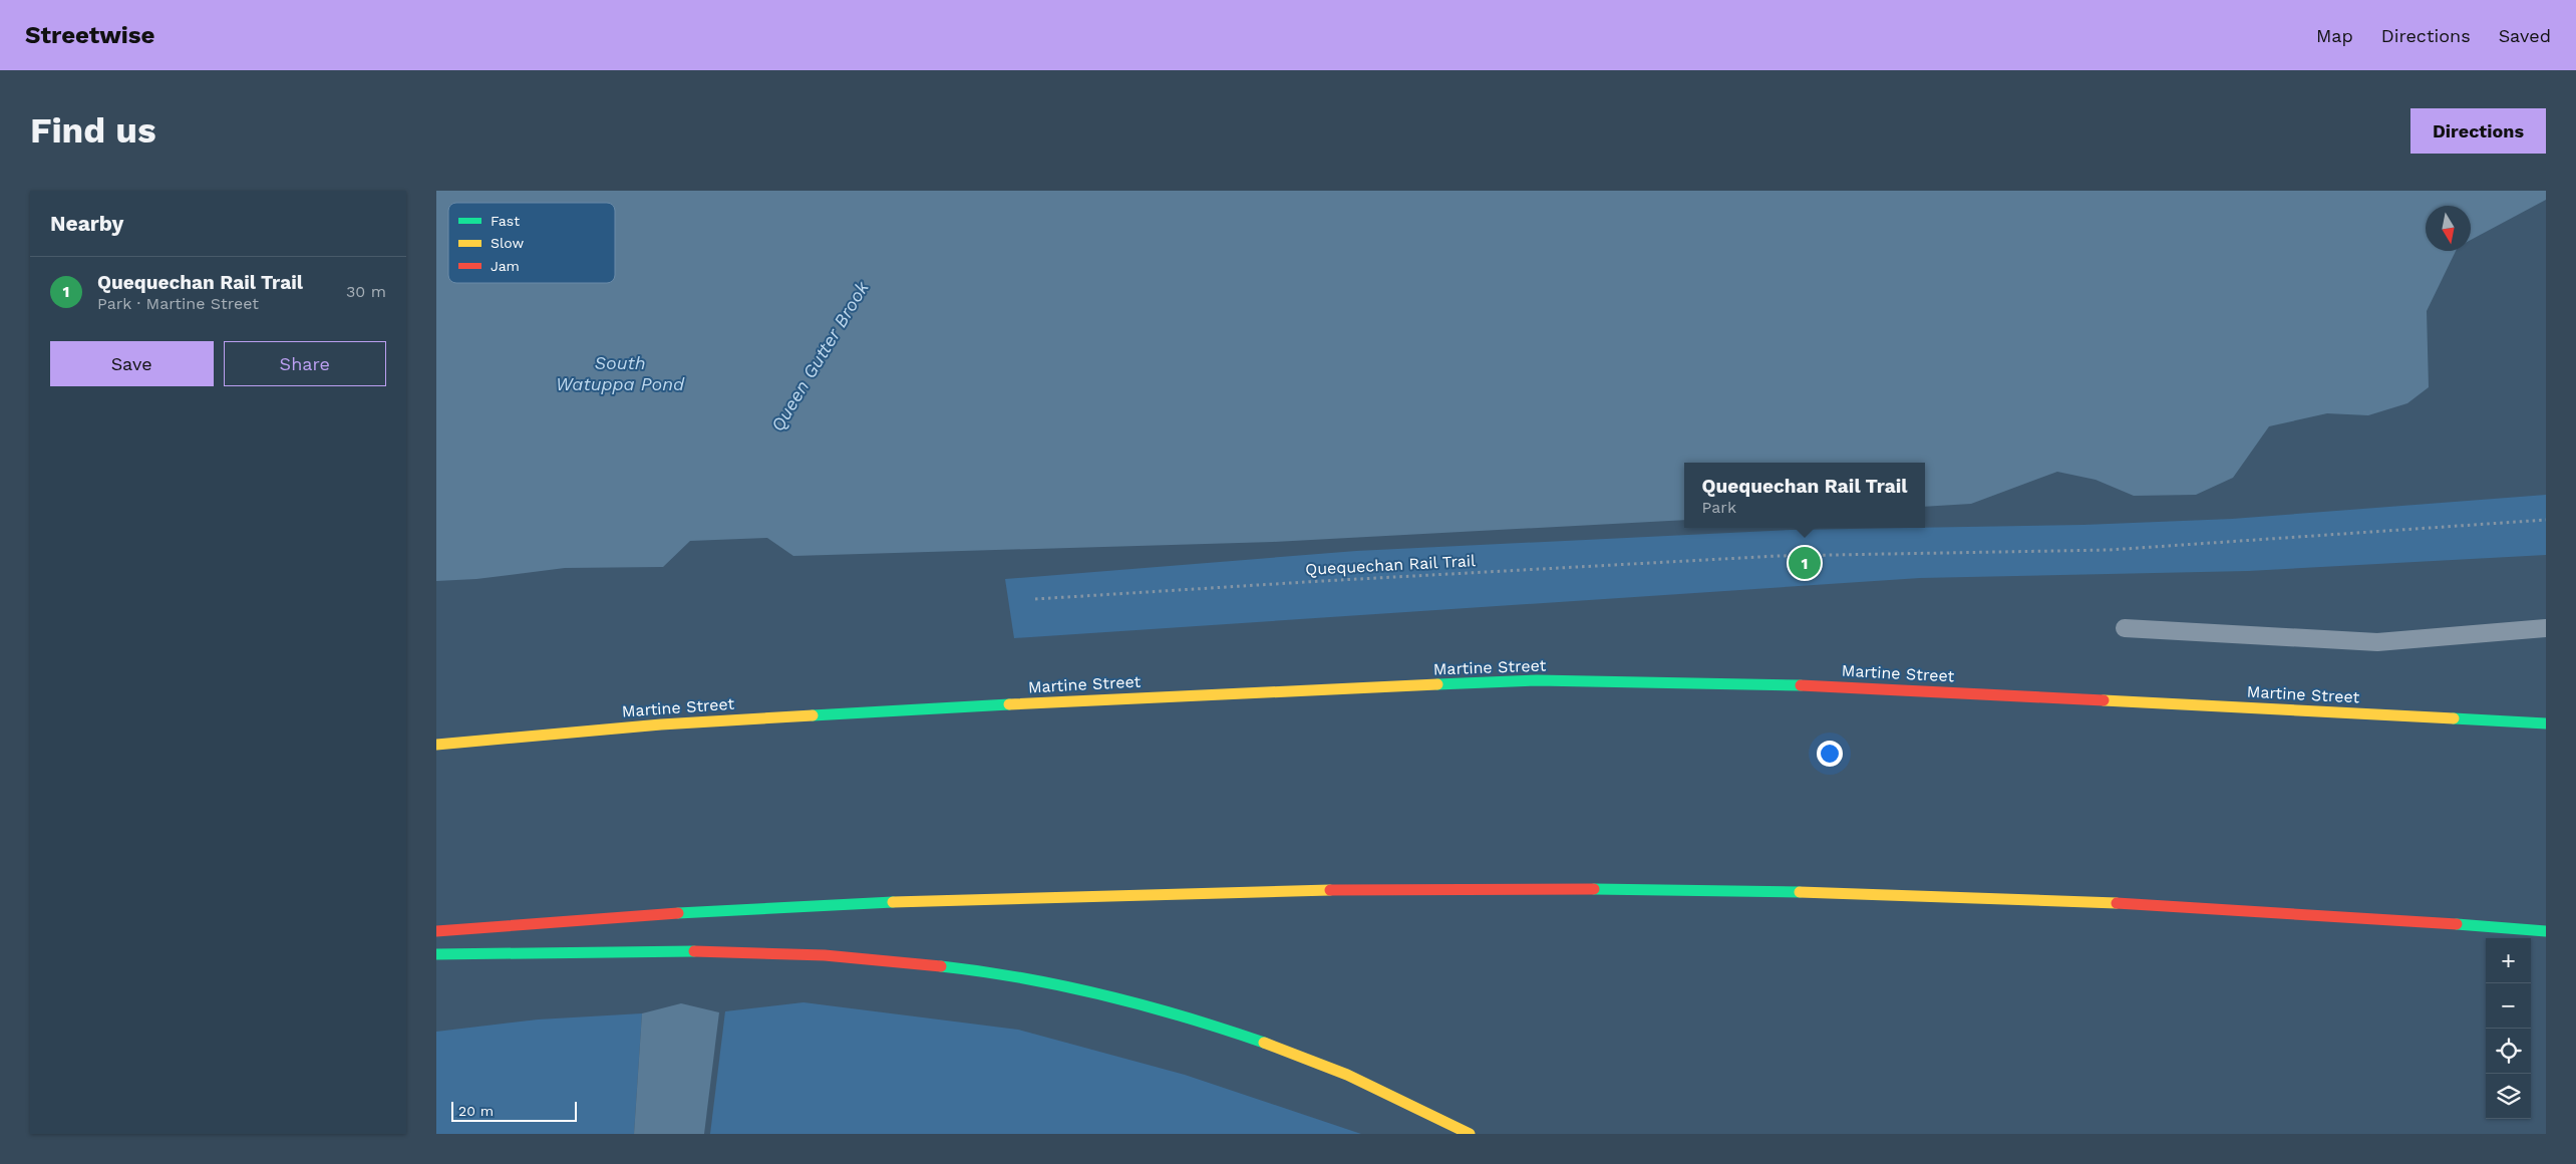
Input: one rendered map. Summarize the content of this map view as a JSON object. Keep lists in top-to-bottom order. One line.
{"streets":{"main road":["Martine Street"],"path":["Quequechan Rail Trail"]},"water":["Queen Gutter Brook","South Watuppa Pond"],"legend":["Fast","Slow","Jam"],"scale_bar":"20 m","north":"bottom","page":{"header":"Streetwise","nav":["Map","Directions","Saved"],"buttons":["Directions",["Save","Share"]],"title":"Find us","heading":"Nearby","list":[{"mark":"1","name":"Quequechan Rail Trail","note":"Park · Martine Street","value":"30 m"}],"popup":["Quequechan Rail Trail","Park"],"pins":"1","map_buttons":["+","−"],"scale":"20 m"}}
